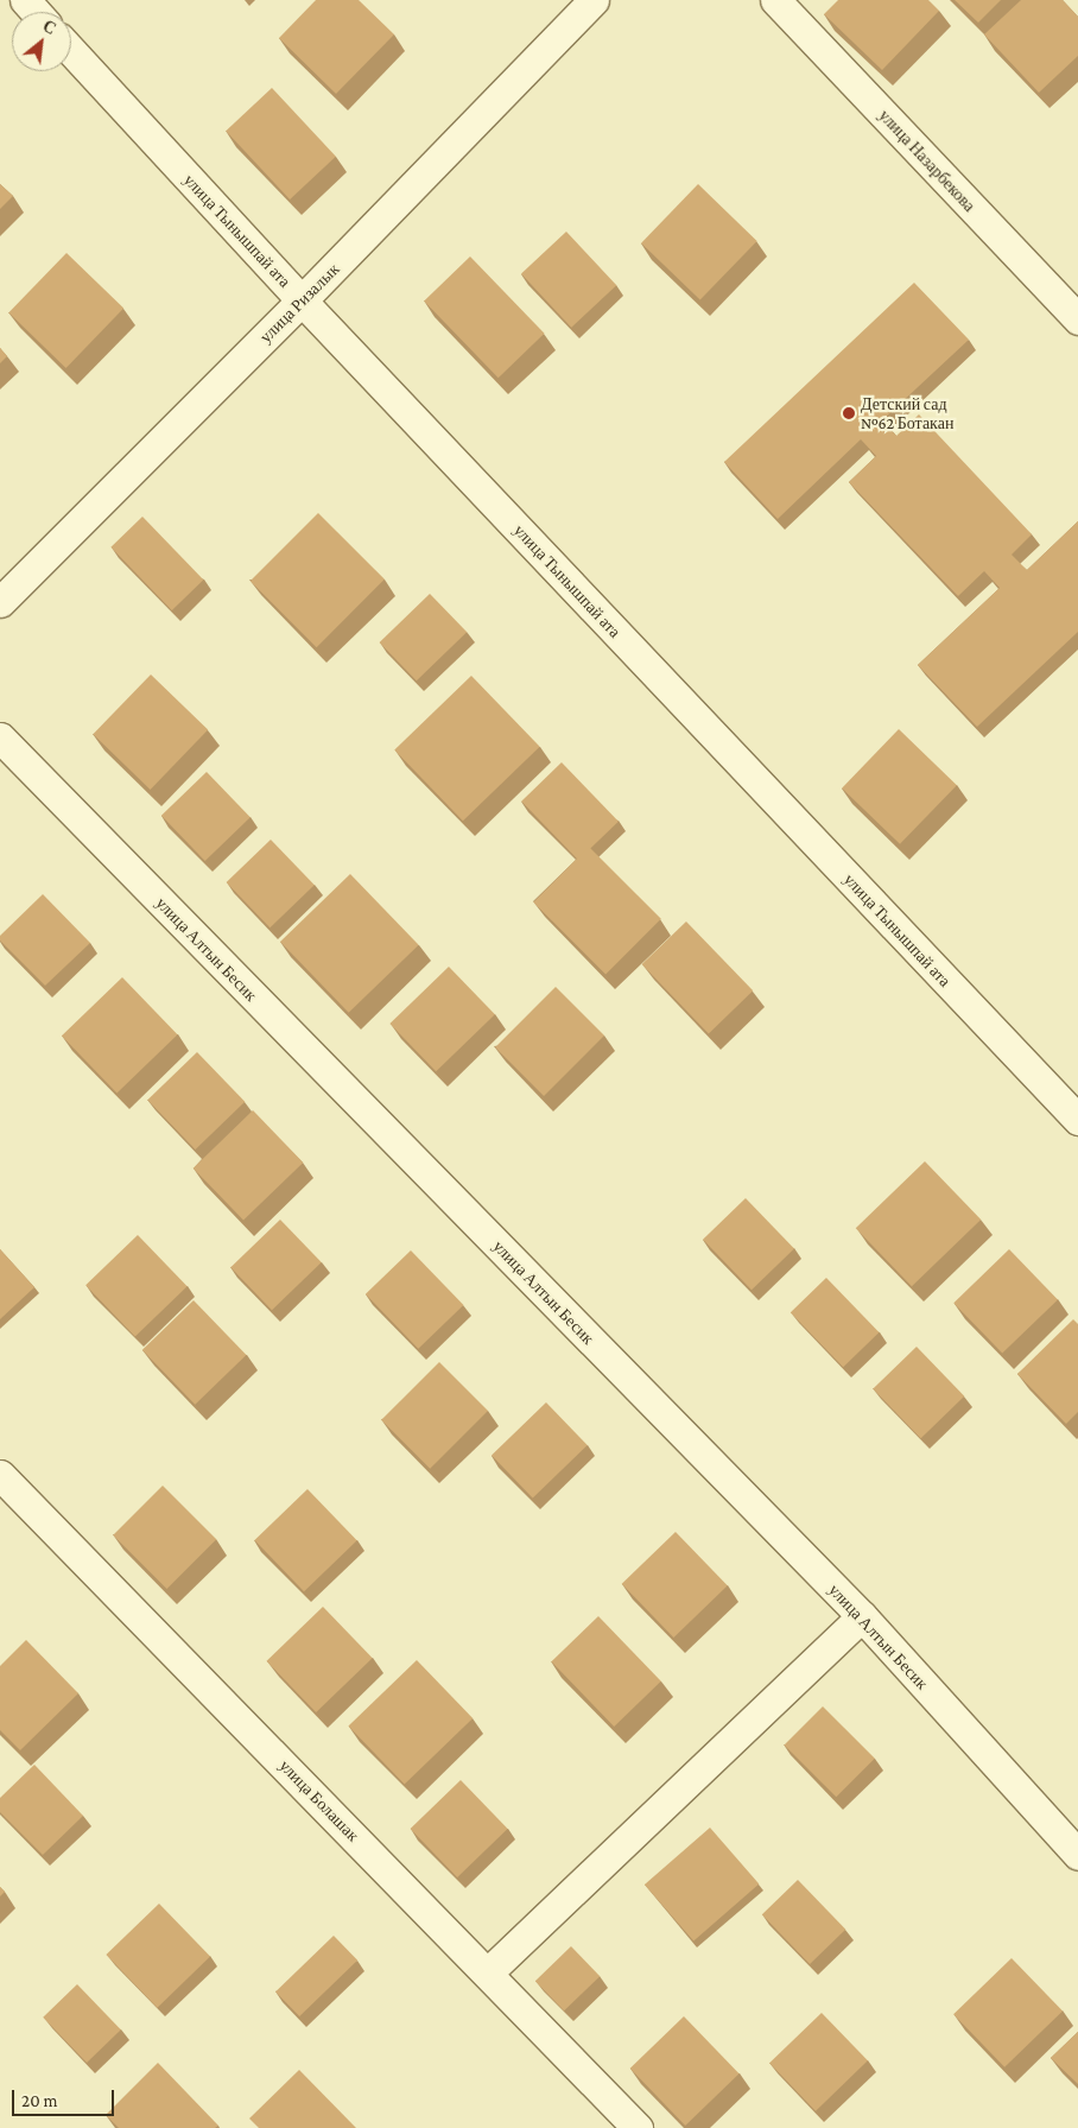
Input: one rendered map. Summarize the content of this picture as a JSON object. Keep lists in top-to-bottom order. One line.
{"streets":{"street":["улица Назарбекова","улица Тынышпай ата","улица Ризалык","улица Алтын Бесик","улица Болашак"]},"crossings":[["улица Тынышпай ата","улица Ризалык"]],"places":["Детский сад №62 Ботакан"],"scale_bar":"20 m","north":"top right"}
